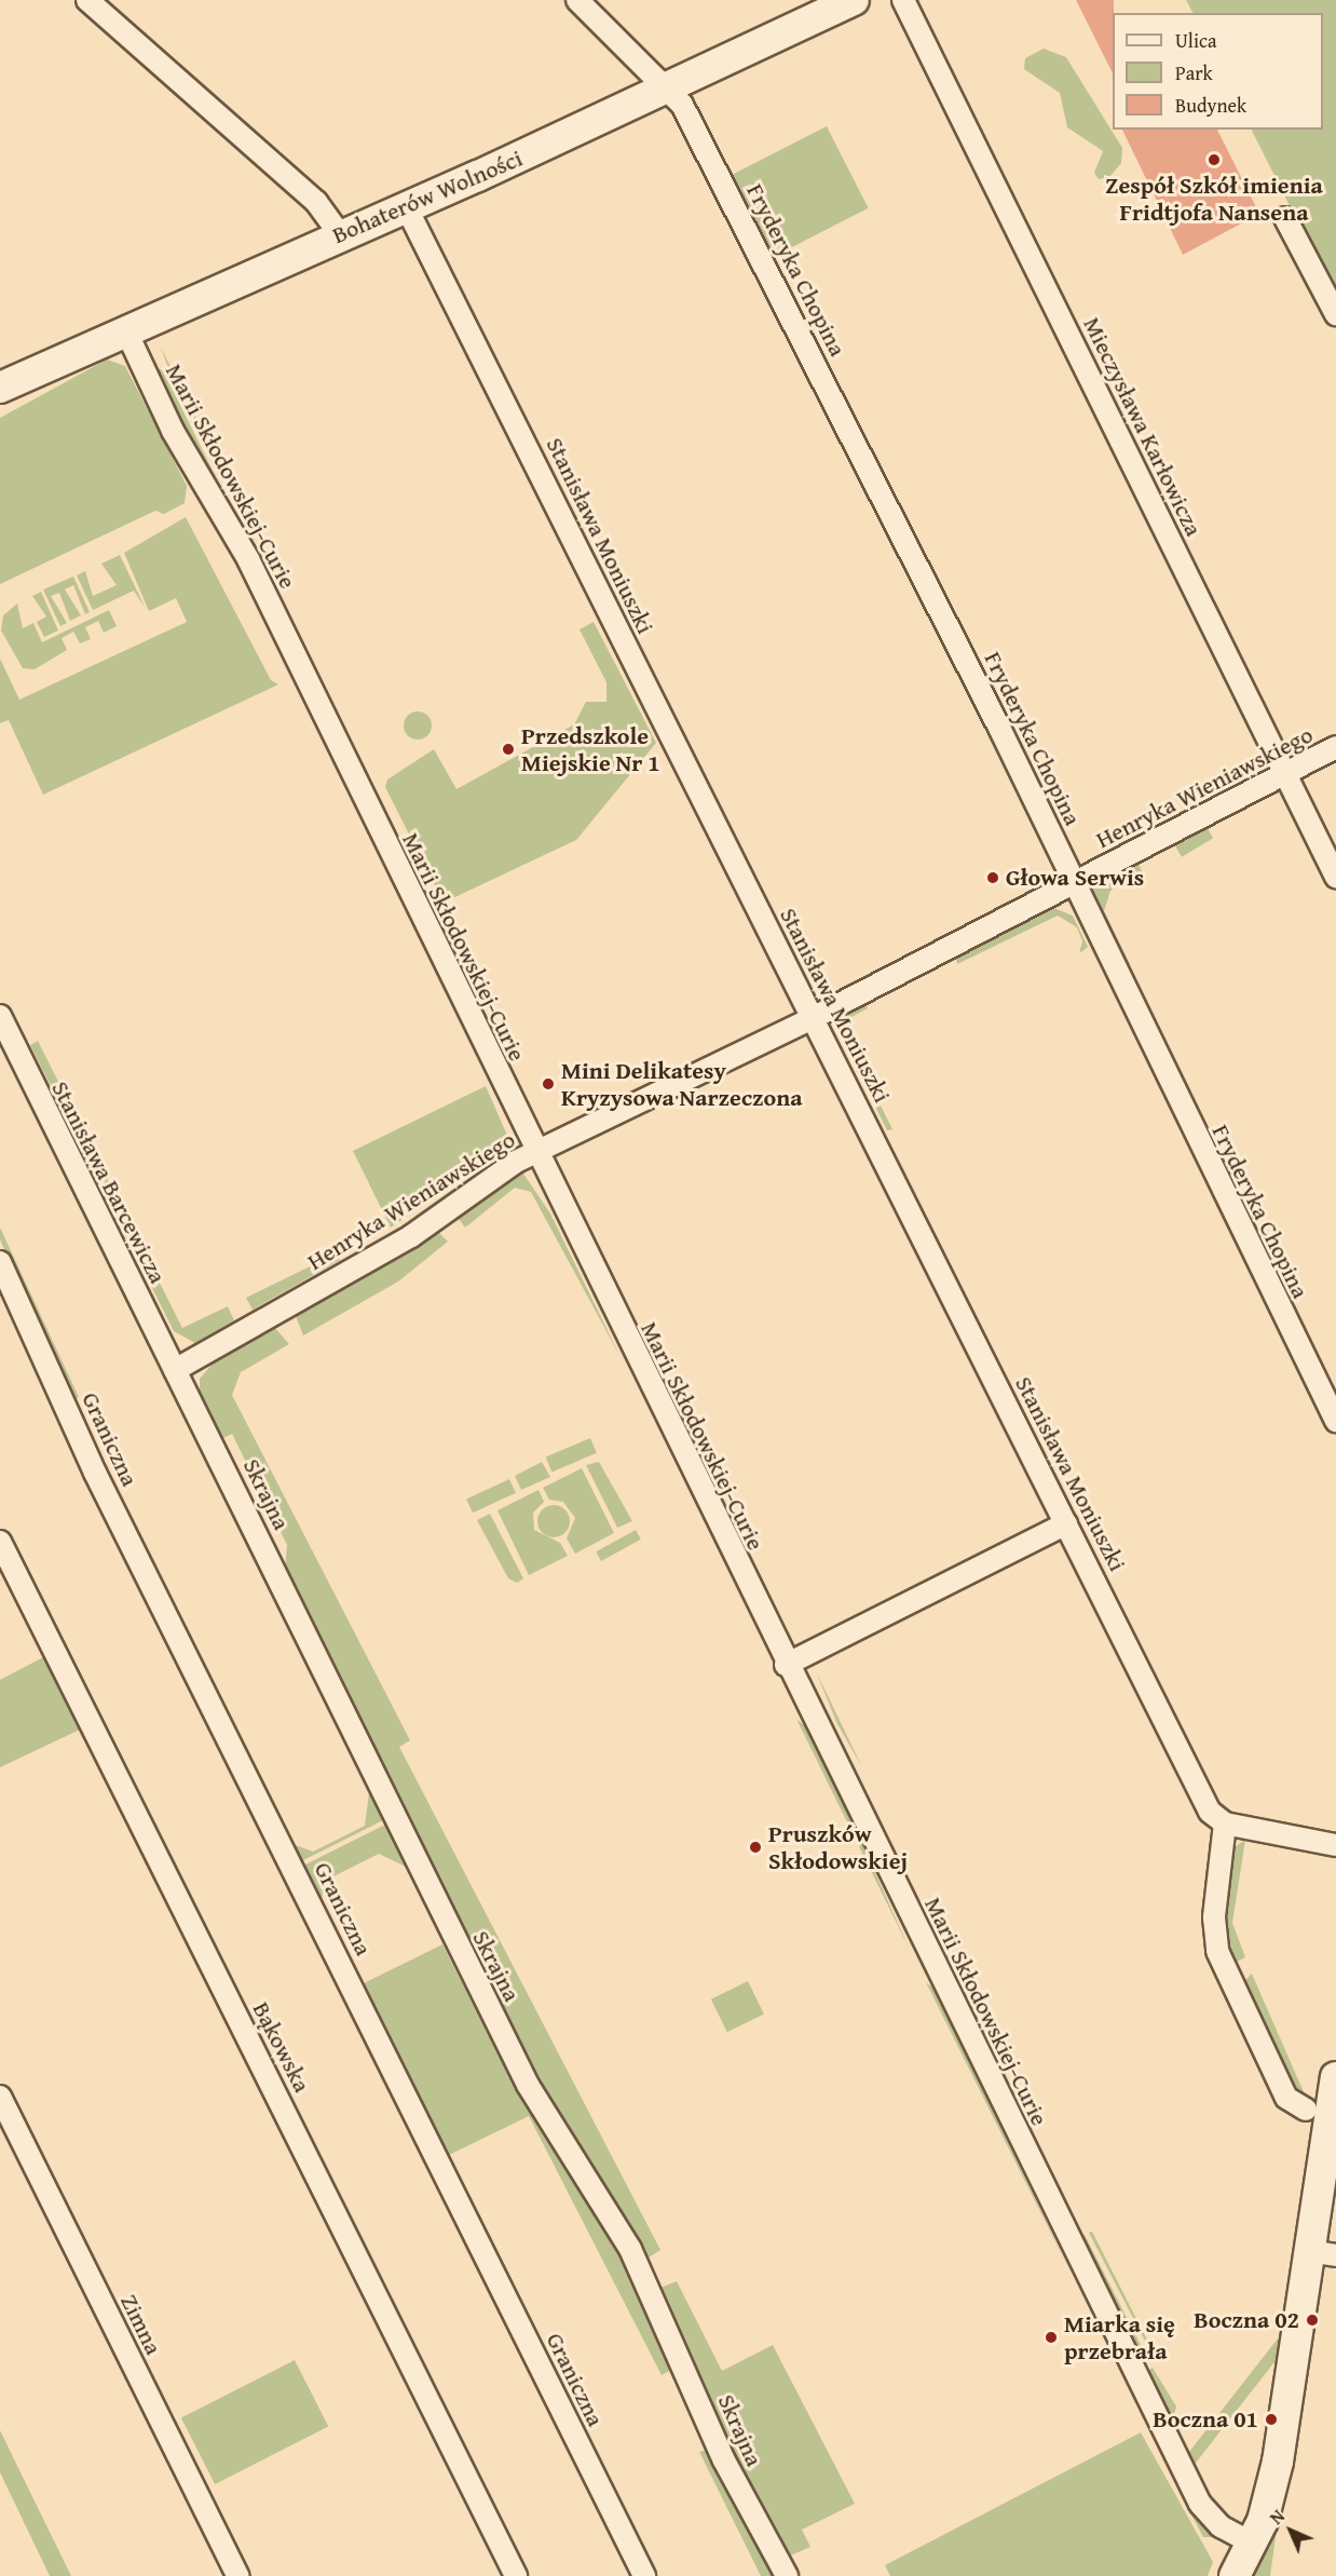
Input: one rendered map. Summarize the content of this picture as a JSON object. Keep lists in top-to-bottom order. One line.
{"streets":{"street":["Bohaterów Wolności","Fryderyka Chopina","Mieczysława Karłowicza","Marii Skłodowskiej-Curie","Stanisława Moniuszki","Henryka Wieniawskiego","Stanisława Barcewicza","Graniczna","Skrajna","Bąkowska","Zimna"]},"crossings":[["Bohaterów Wolności","Fryderyka Chopina"],["Bohaterów Wolności","Marii Skłodowskiej-Curie"],["Bohaterów Wolności","Stanisława Moniuszki"],["Fryderyka Chopina","Henryka Wieniawskiego"],["Mieczysława Karłowicza","Henryka Wieniawskiego"],["Marii Skłodowskiej-Curie","Henryka Wieniawskiego"],["Stanisława Moniuszki","Henryka Wieniawskiego"],["Henryka Wieniawskiego","Stanisława Barcewicza"],["Henryka Wieniawskiego","Skrajna"],["Stanisława Barcewicza","Skrajna"]],"places":["Zespół Szkół imienia Fridtjofa Nansena","Przedszkole Miejskie Nr 1","Głowa Serwis","Mini Delikatesy Kryzysowa Narzeczona","Pruszków Skłodowskiej","Boczna 02","Miarka się przebrała","Boczna 01"],"legend":["Ulica","Park","Budynek"],"north":"top left"}
